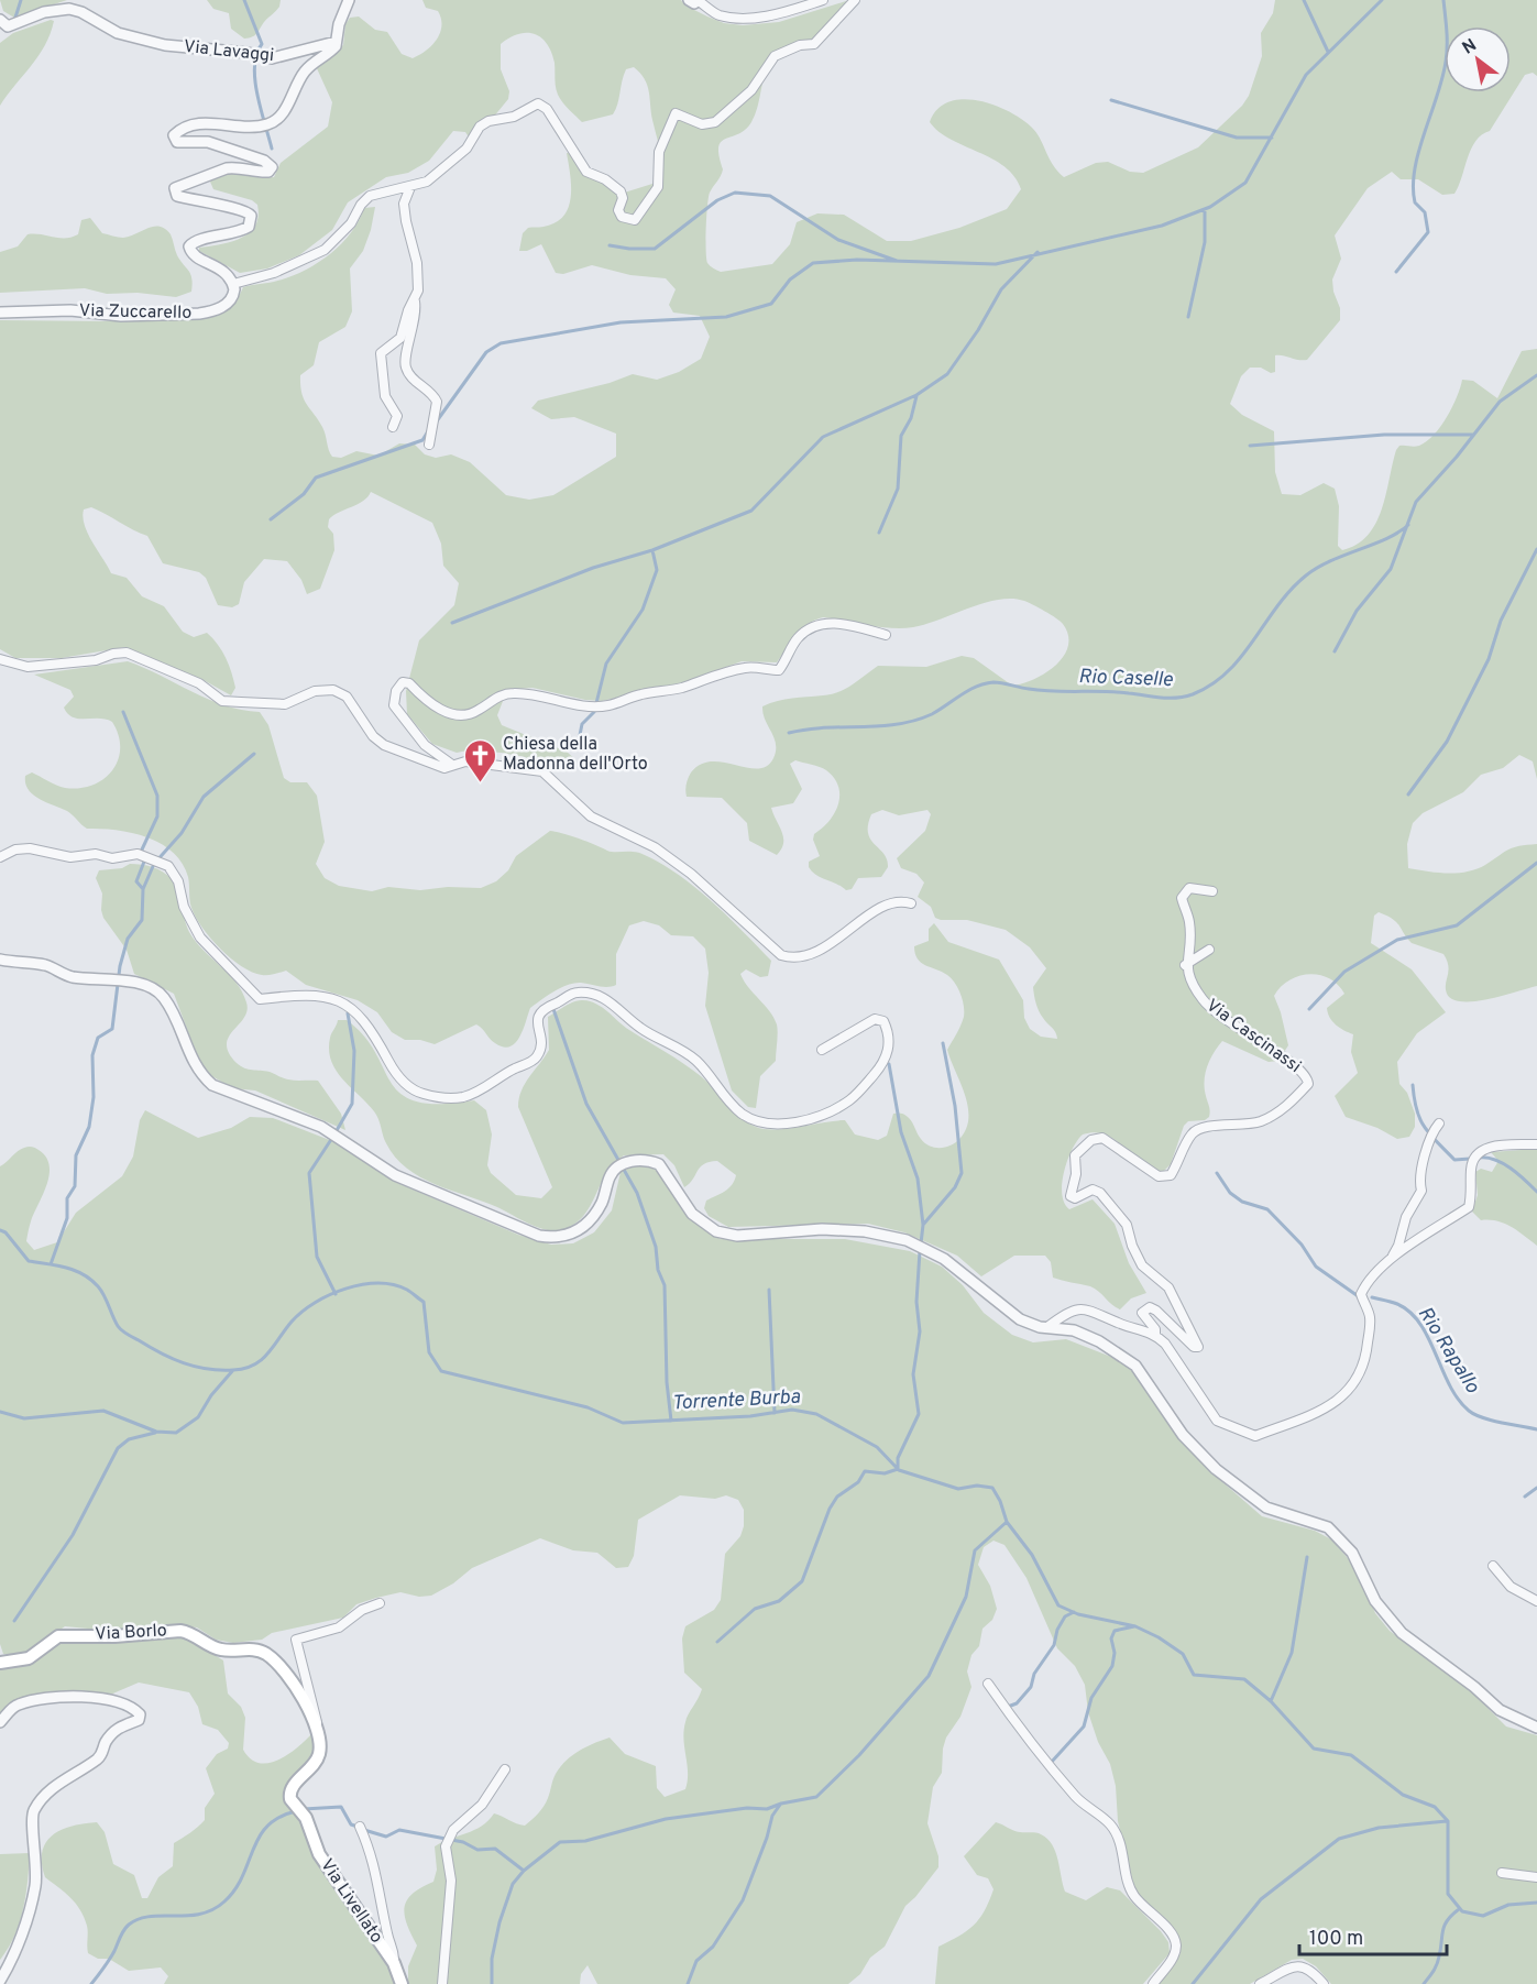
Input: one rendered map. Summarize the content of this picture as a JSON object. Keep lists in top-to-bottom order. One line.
{"streets":{"main road":["Via Borlo","Via Livellato"],"street":["Via Lavaggi","Via Zuccarello","Via Cascinassi"]},"crossings":[["Via Borlo","Via Livellato"]],"water":["Rio Caselle","Rio Rapallo","Torrente Burba"],"places":{"church":["Chiesa della Madonna dell'Orto"]},"scale_bar":"100 m","north":"top left"}
